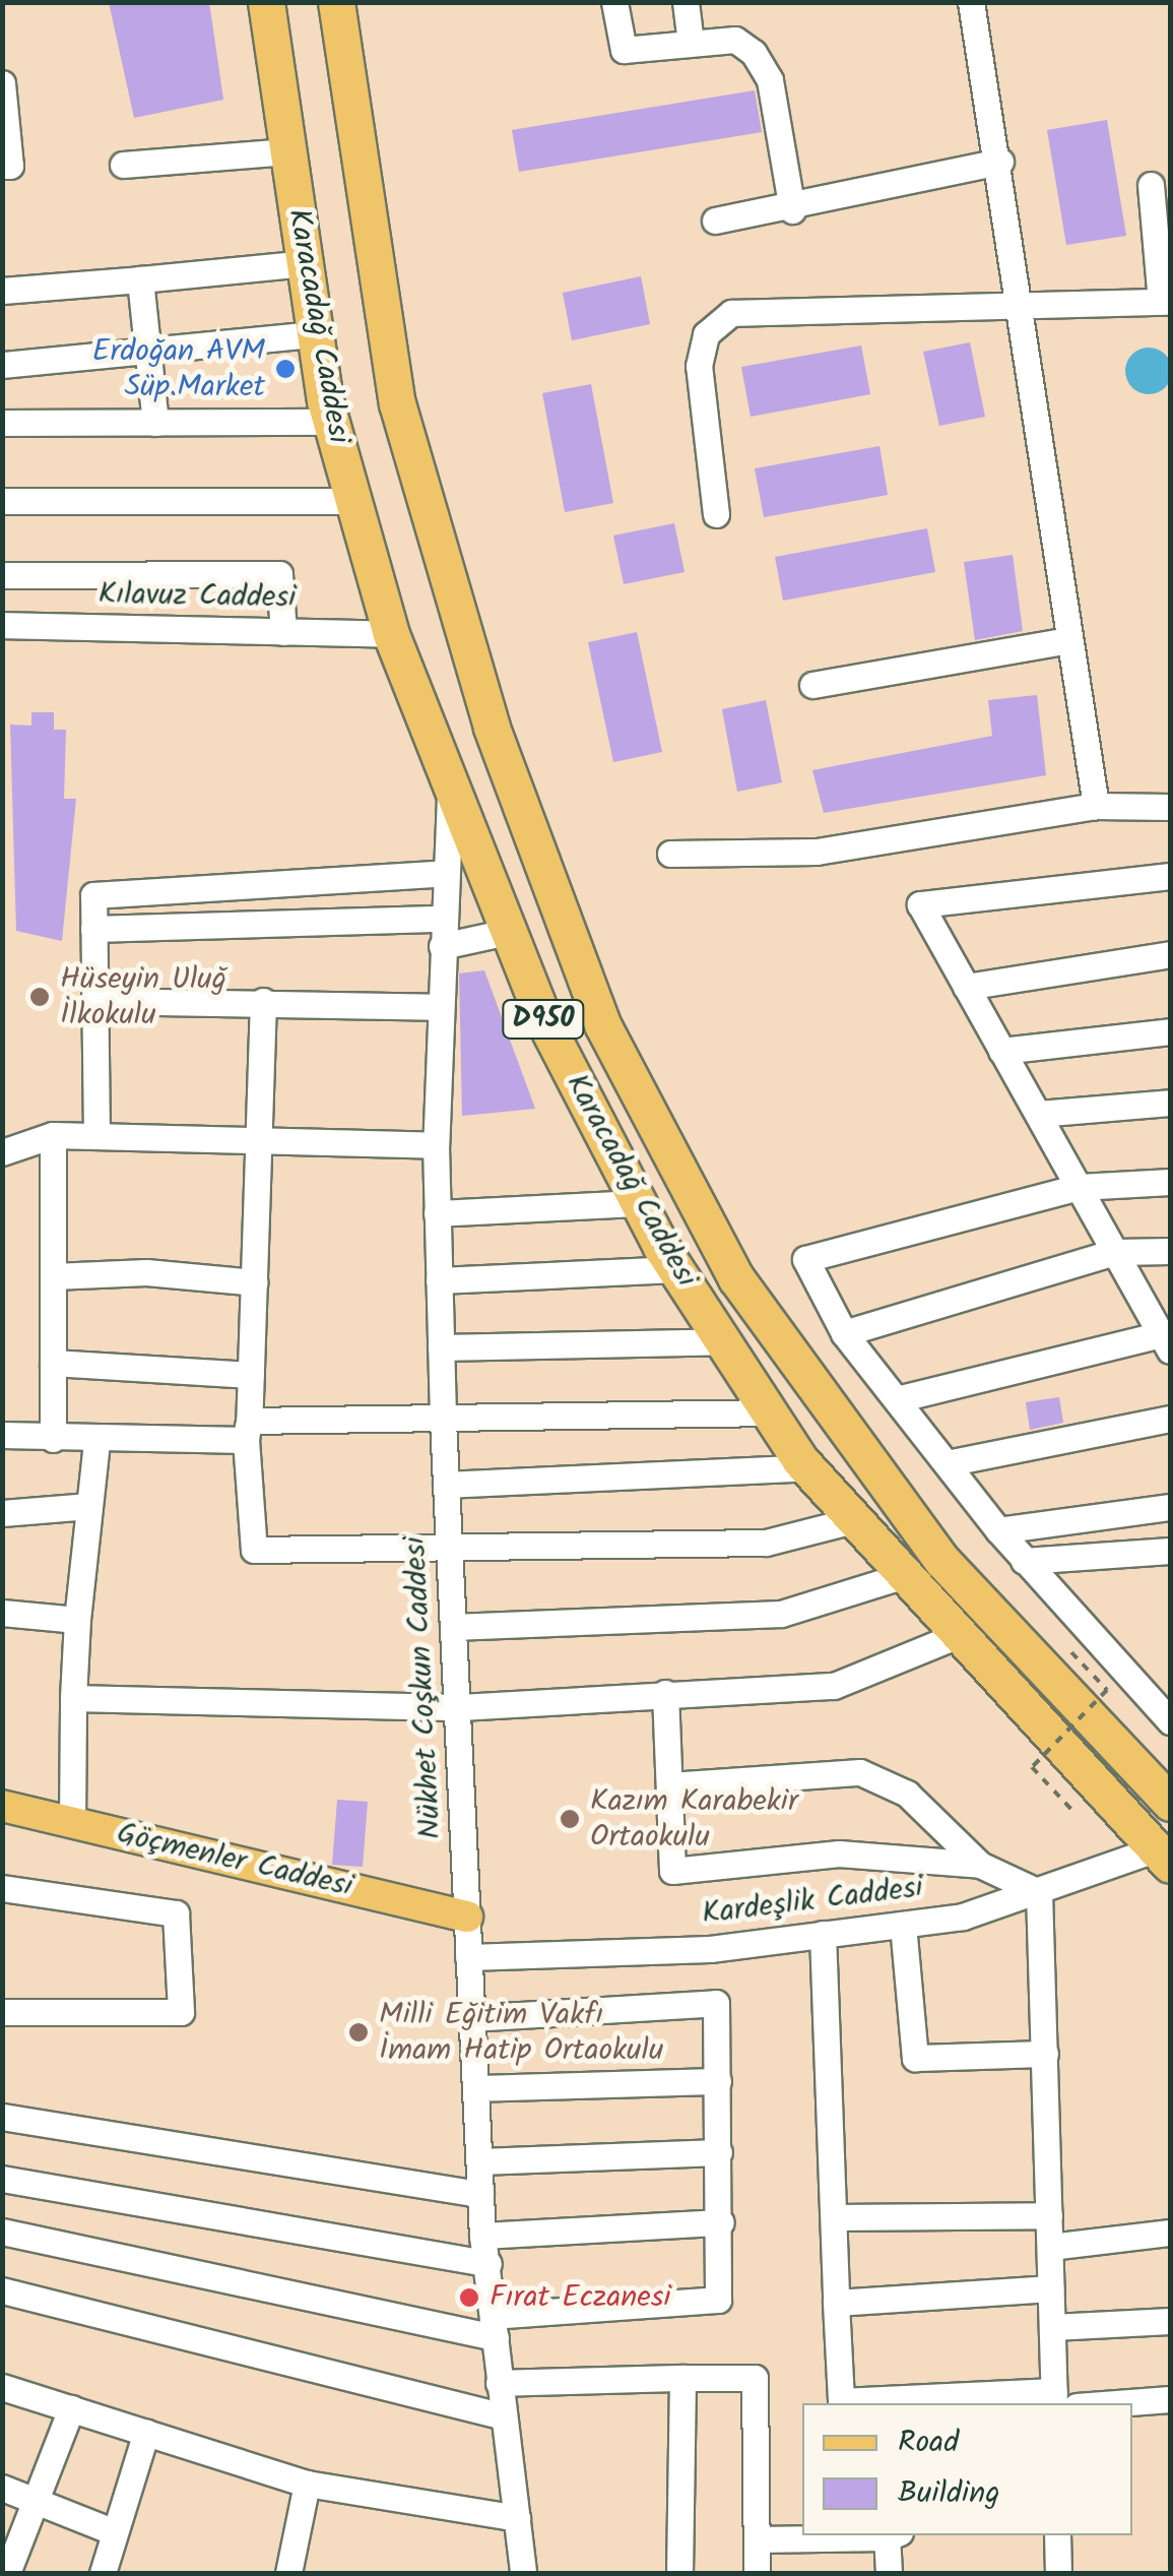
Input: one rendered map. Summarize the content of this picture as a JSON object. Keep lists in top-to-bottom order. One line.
{"streets":{"highway":["Karacadağ Caddesi","D950"],"main road":["Göçmenler Caddesi"],"street":["Kılavuz Caddesi","Nükhet Coşkun Caddesi","Kardeşlik Caddesi"]},"crossings":[["Karacadağ Caddesi","Kılavuz Caddesi"],["Karacadağ Caddesi","Nükhet Coşkun Caddesi"],["Karacadağ Caddesi","Kardeşlik Caddesi"],["Nükhet Coşkun Caddesi","Göçmenler Caddesi"],["Nükhet Coşkun Caddesi","Kardeşlik Caddesi"]],"places":["Erdoğan AVM Süp.Market","Hüseyin Uluğ İlkokulu","Kazım Karabekir Ortaokulu","Milli Eğitim Vakfı İmam Hatip Ortaokulu","Fırat Eczanesi"],"legend":["Road","Building"]}
